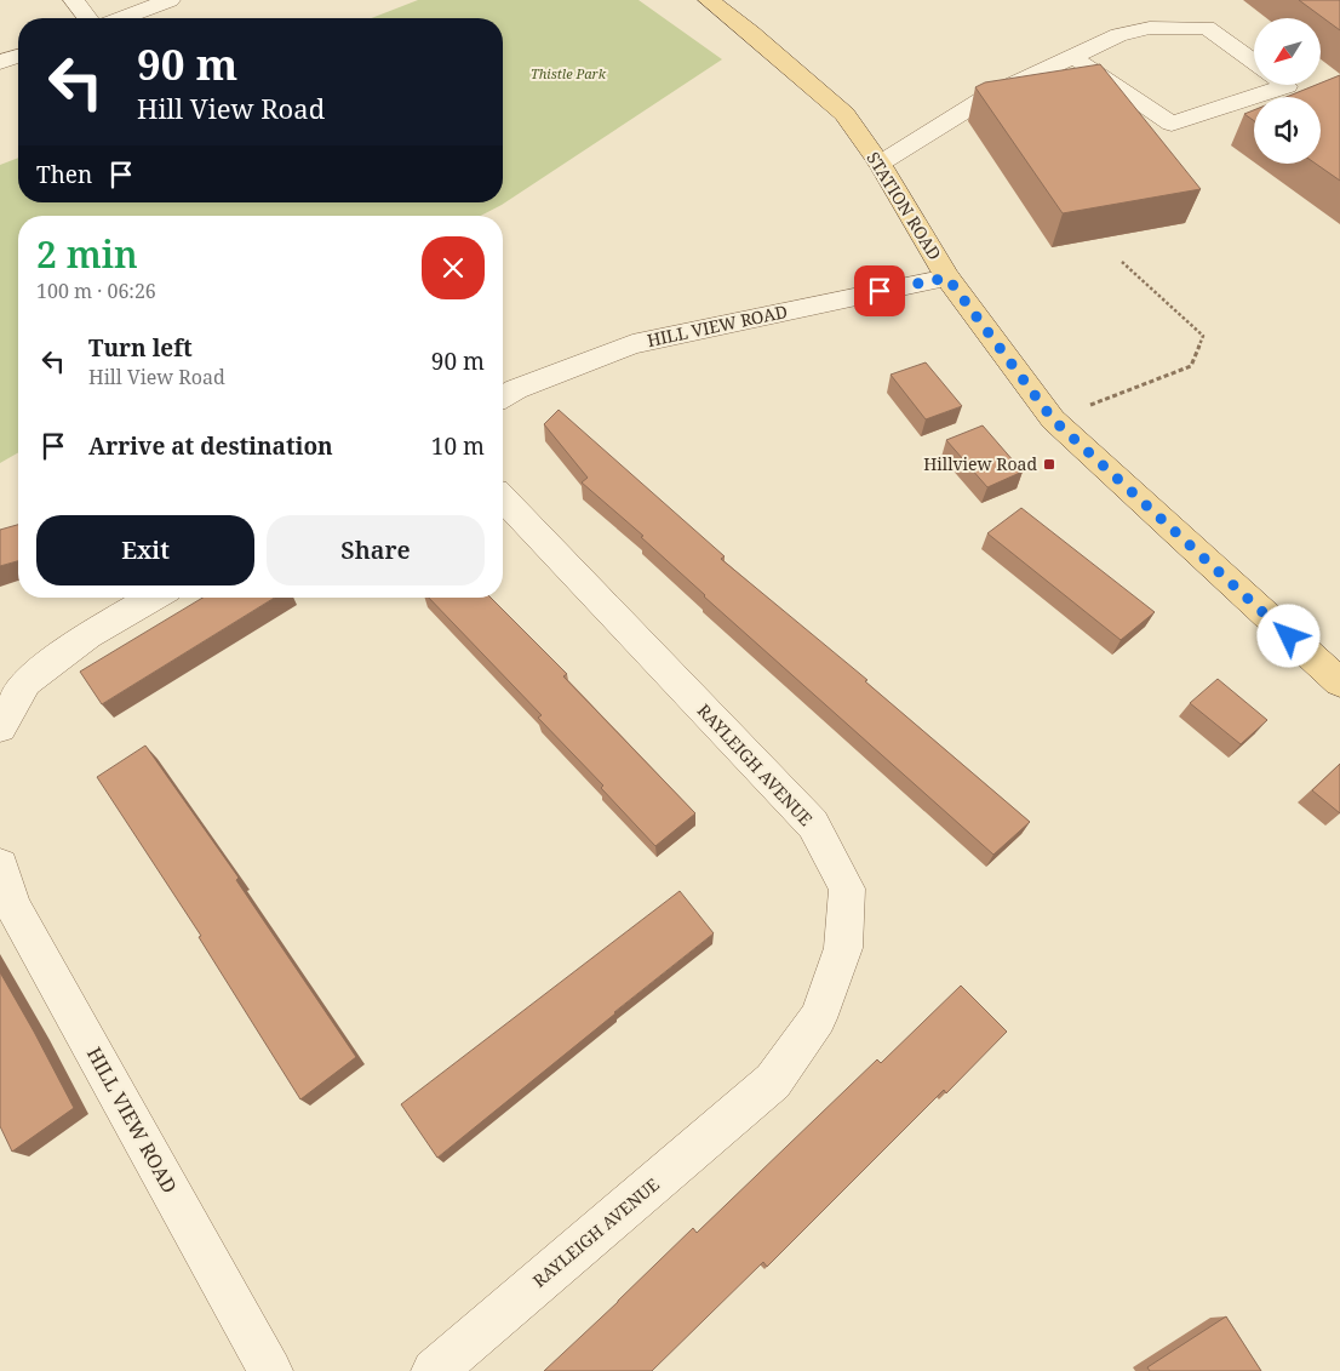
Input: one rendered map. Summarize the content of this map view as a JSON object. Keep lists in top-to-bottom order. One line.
{"streets":{"main road":["STATION ROAD"],"street":["HILL VIEW ROAD","RAYLEIGH AVENUE"]},"crossings":[["STATION ROAD","HILL VIEW ROAD"]],"parks":["Thistle Park"],"places":{"transit":["Hillview Road"]},"north":"bottom left","page":{"turn":["90 m","Hill View Road"],"then":"Then","heading":["2 min","100 m · 06:26"],"list":[{"name":"Turn left","note":"Hill View Road","value":"90 m"},{"name":"Arrive at destination","value":"10 m"}],"buttons":["Exit","Share"]}}
